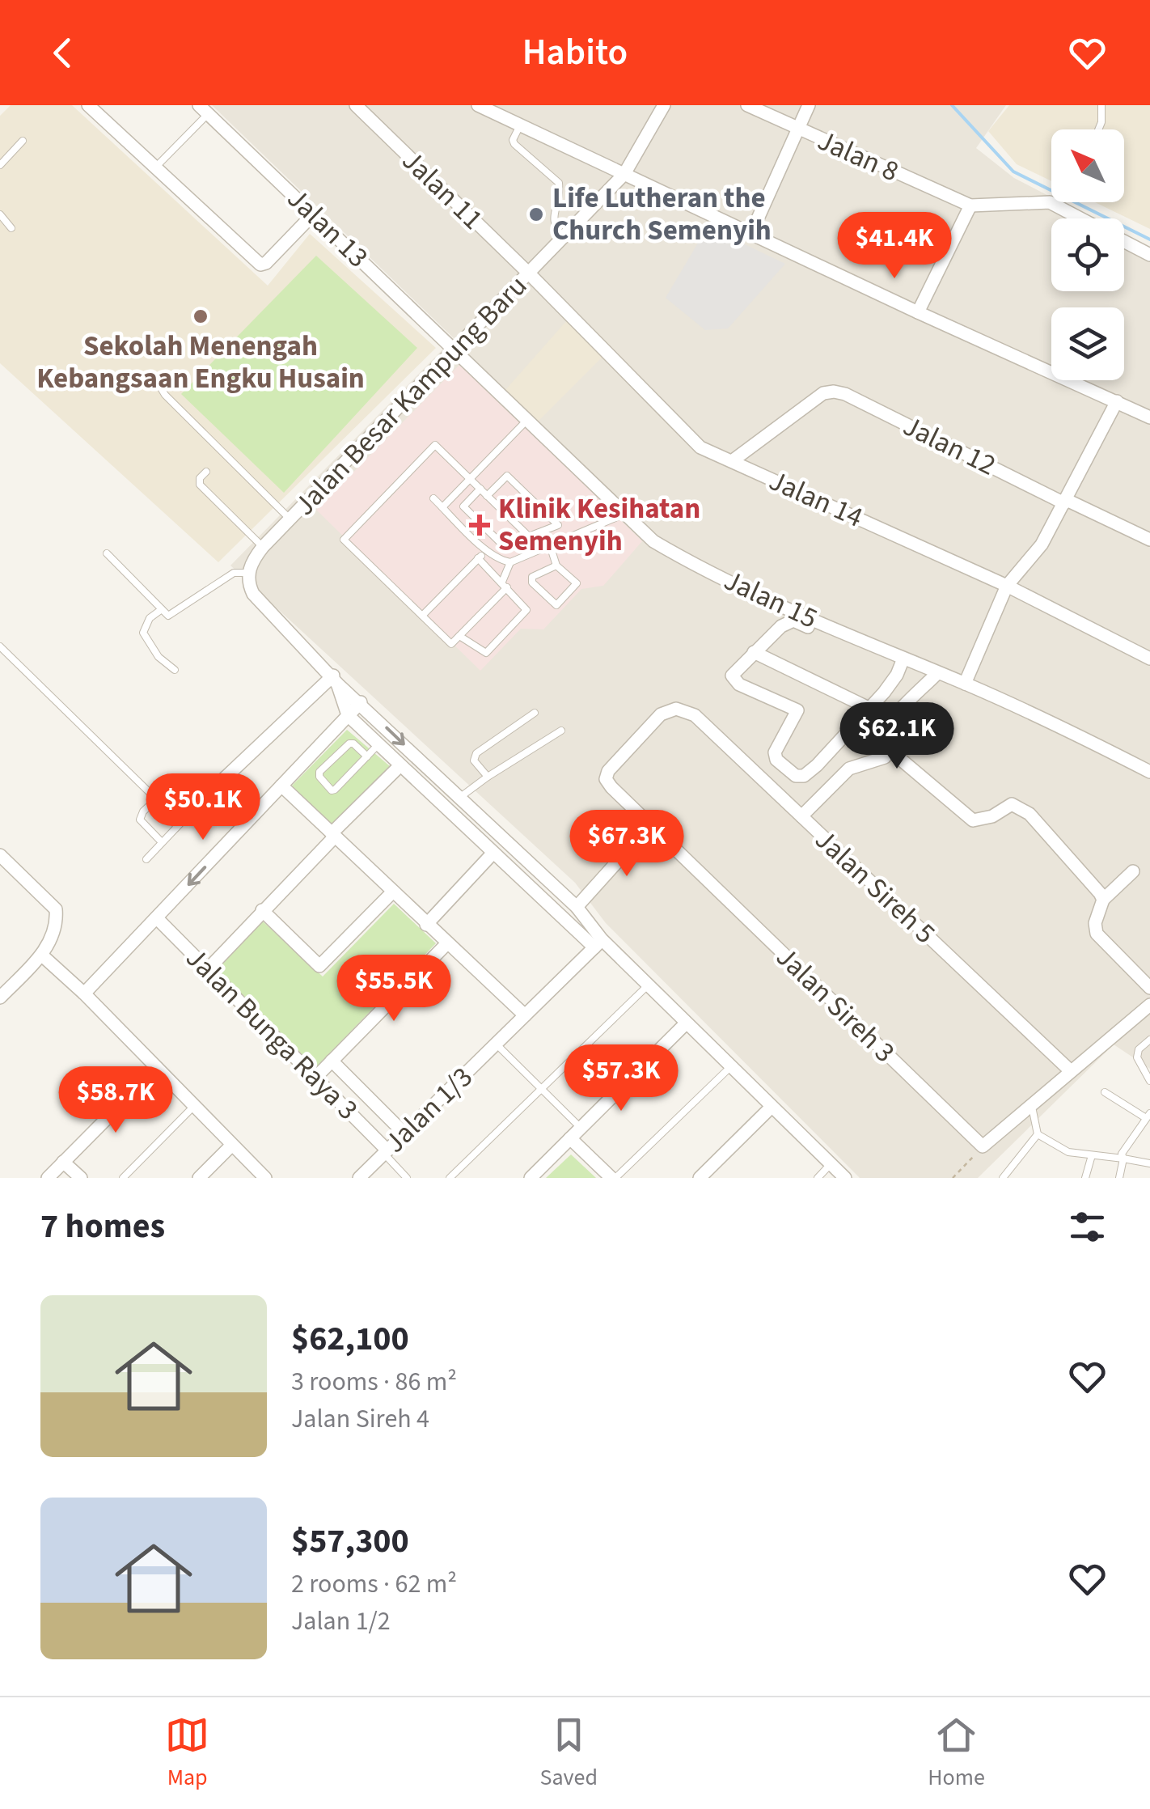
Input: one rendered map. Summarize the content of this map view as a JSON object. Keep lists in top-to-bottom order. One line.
{"streets":{"street":["Jalan 8","Jalan 11","Jalan 13","Jalan Besar Kampung Baru","Jalan 12","Jalan 14","Jalan 15","Jalan Sireh 5","Jalan Sireh 3","Jalan Bunga Raya 3","Jalan 1/3"]},"crossings":[["Jalan 11","Jalan Besar Kampung Baru"],["Jalan 11","Jalan 14"],["Jalan 13","Jalan Besar Kampung Baru"],["Jalan 13","Jalan 15"],["Jalan Besar Kampung Baru","Jalan 14"],["Jalan Besar Kampung Baru","Jalan 15"],["Jalan 12","Jalan 14"],["Jalan Sireh 5","Jalan Sireh 3"],["Jalan Bunga Raya 3","Jalan 1/3"]],"places":{"other":["Life Lutheran the Church Semenyih","Sekolah Menengah Kebangsaan Engku Husain"],"health":["Klinik Kesihatan Semenyih"]},"north":"top left","page":{"header":"Habito","price":["$41.4K","$62.1K","$50.1K","$67.3K","$55.5K","$57.3K","$58.7K"],"heading":"7 homes","list":[{"name":"$62,100","note":"3 rooms · 86 m² · Jalan Sireh 4"},{"name":"$57,300","note":"2 rooms · 62 m² · Jalan 1/2"}],"tabs":["Map","Saved","Home"]}}
